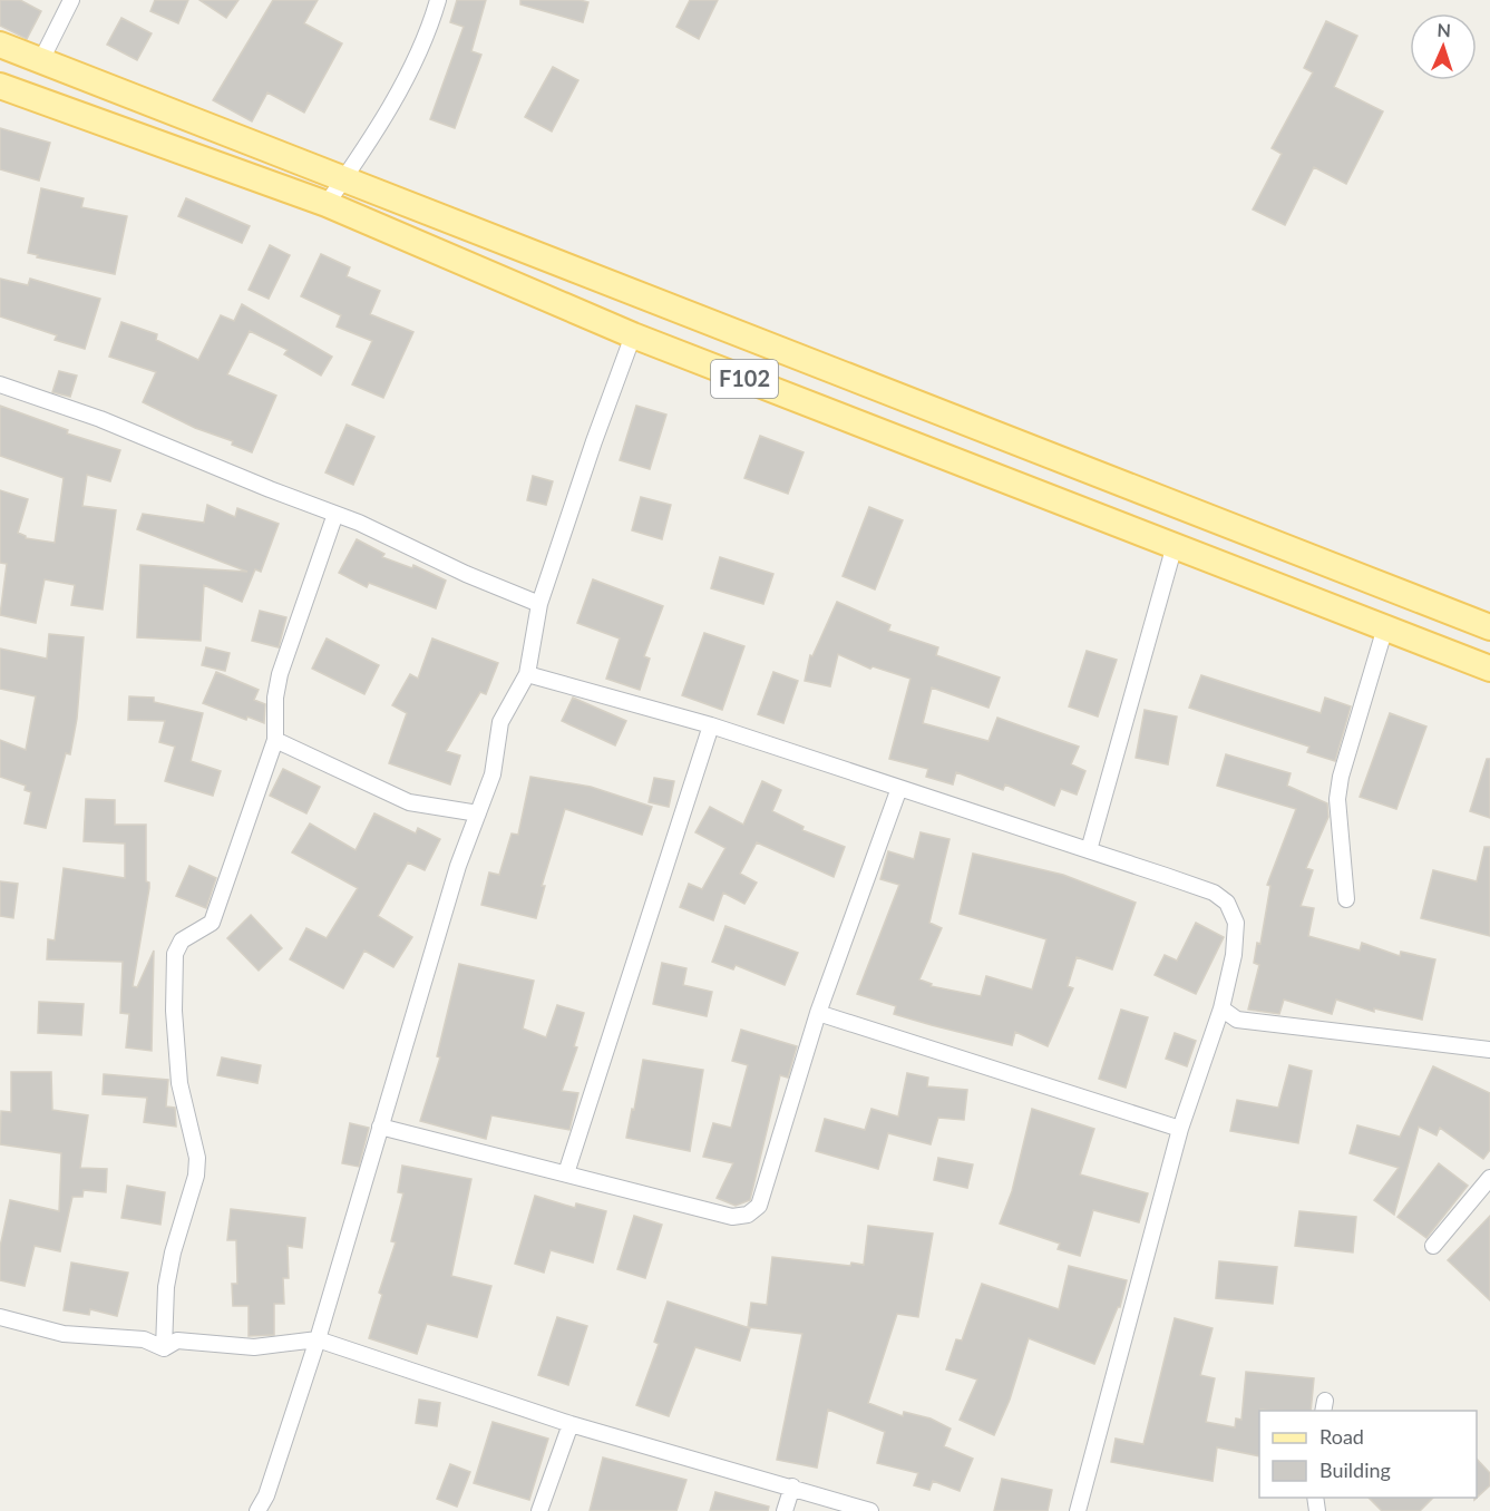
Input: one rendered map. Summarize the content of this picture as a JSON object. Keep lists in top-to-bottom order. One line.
{"streets":{"main road":["F102"]},"legend":["Road","Building"],"north":"top"}
